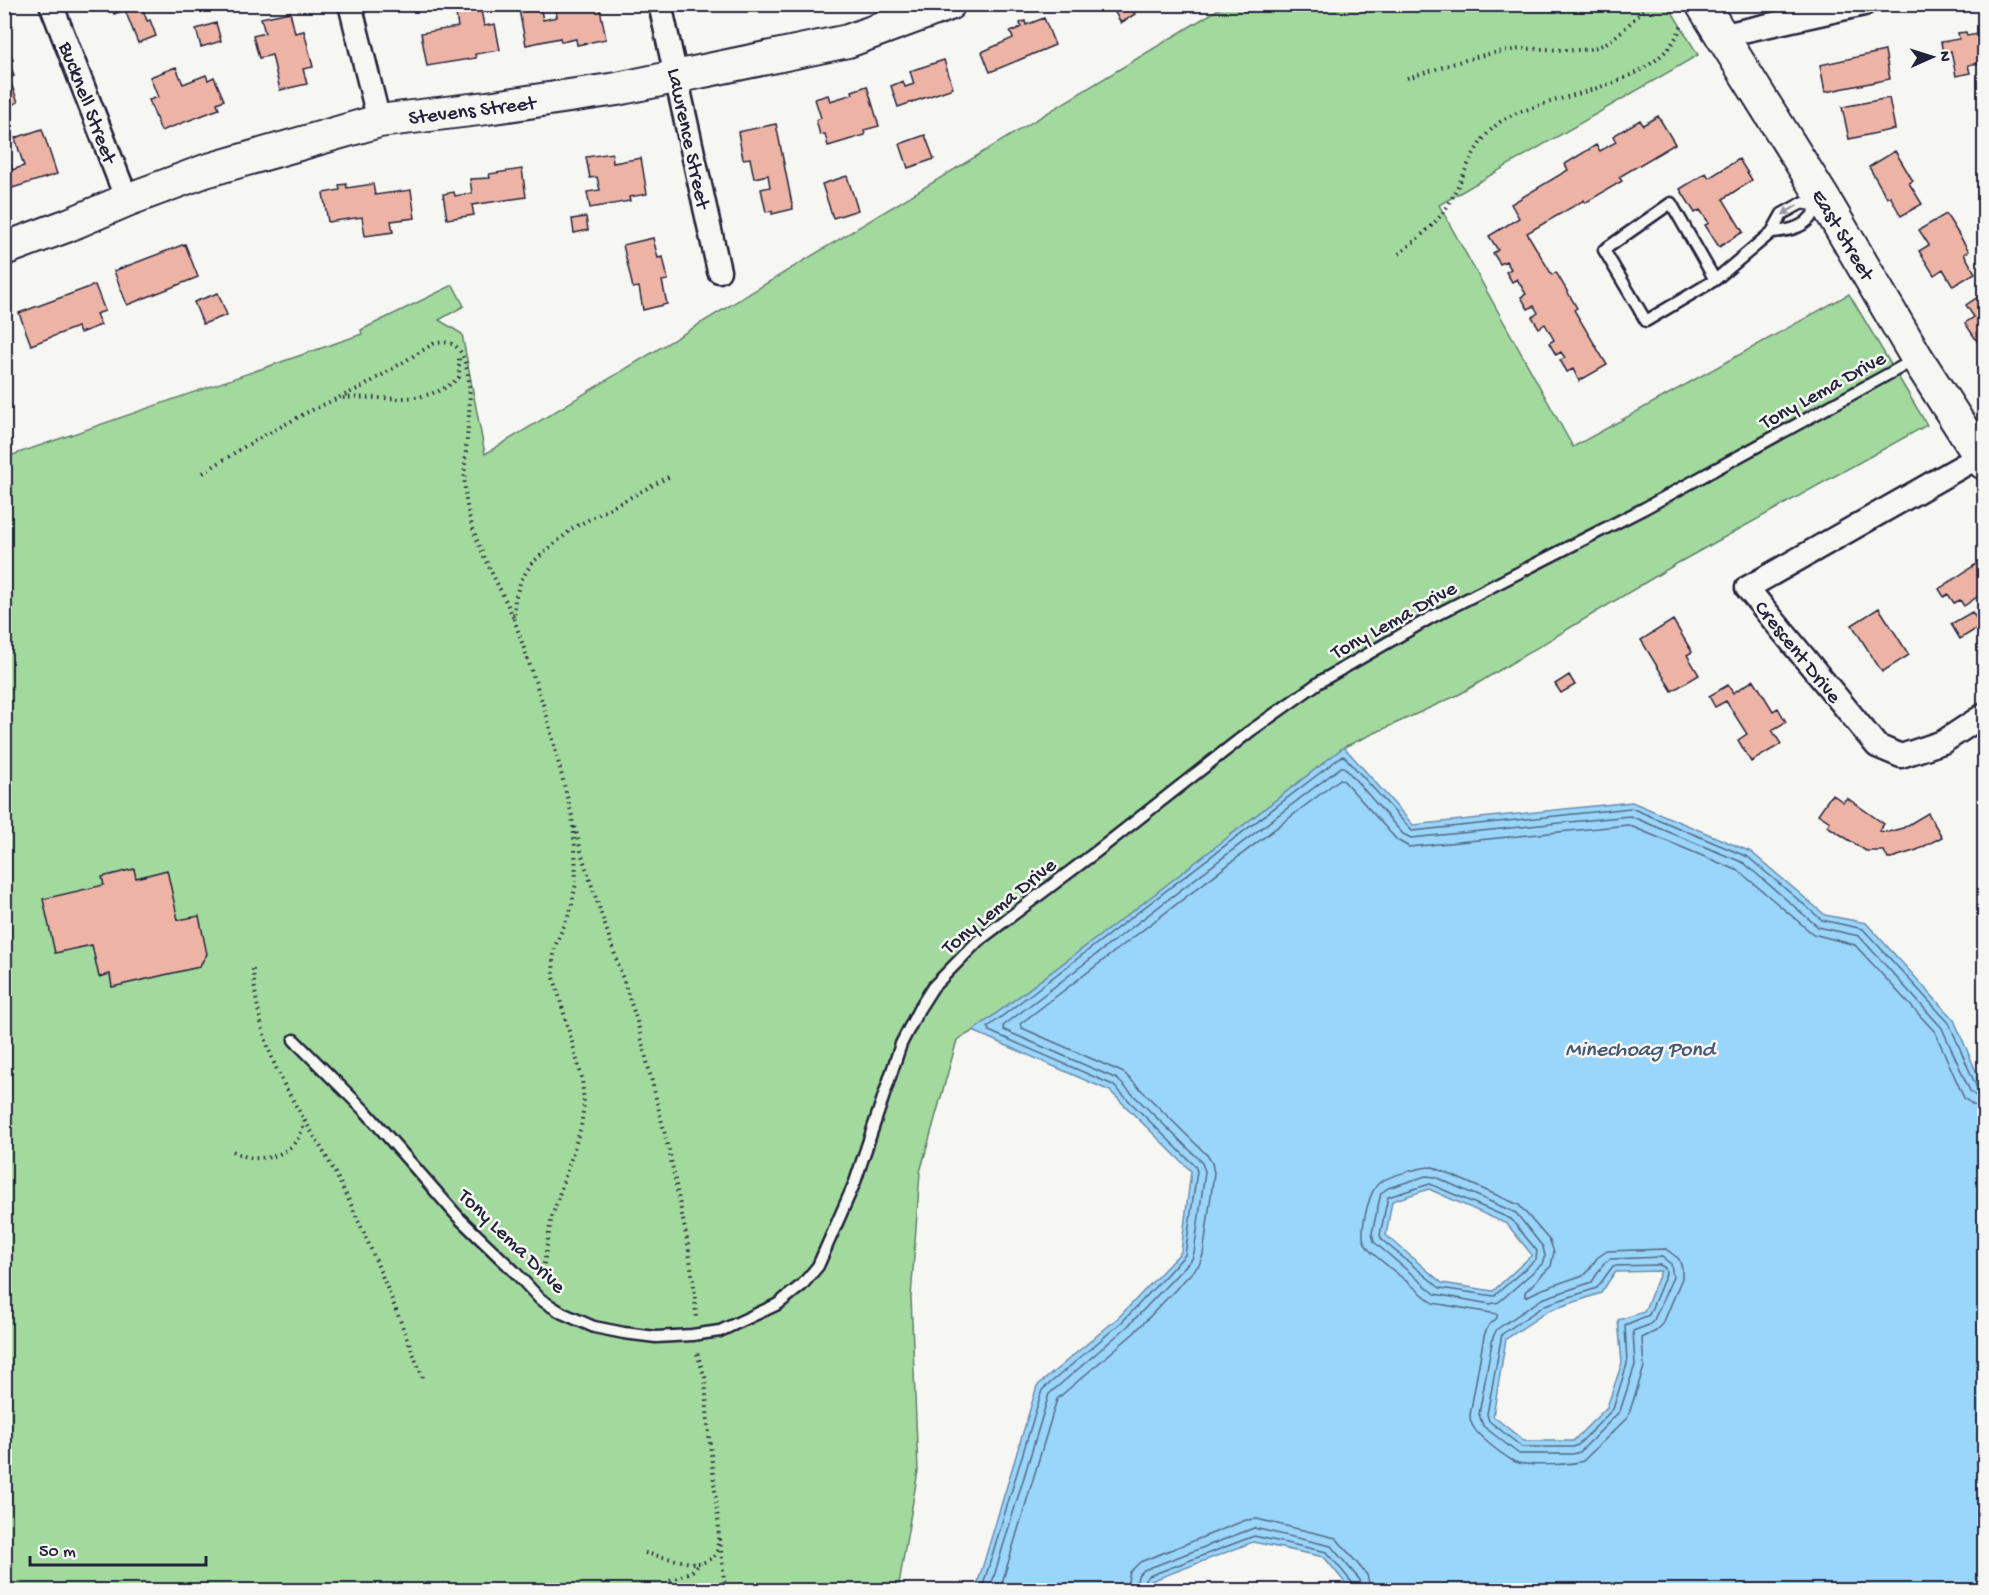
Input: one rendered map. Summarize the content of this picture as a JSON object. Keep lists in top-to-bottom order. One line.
{"streets":{"street":["Bucknell Street","Stevens Street","Lawrence Street","East Street","Crescent Drive"],"lane":["Tony Lema Drive"]},"crossings":[["Bucknell Street","Stevens Street"],["Stevens Street","Lawrence Street"],["East Street","Tony Lema Drive"],["East Street","Crescent Drive"]],"water":["Minechoag Pond"],"scale_bar":"50 m","north":"right"}
